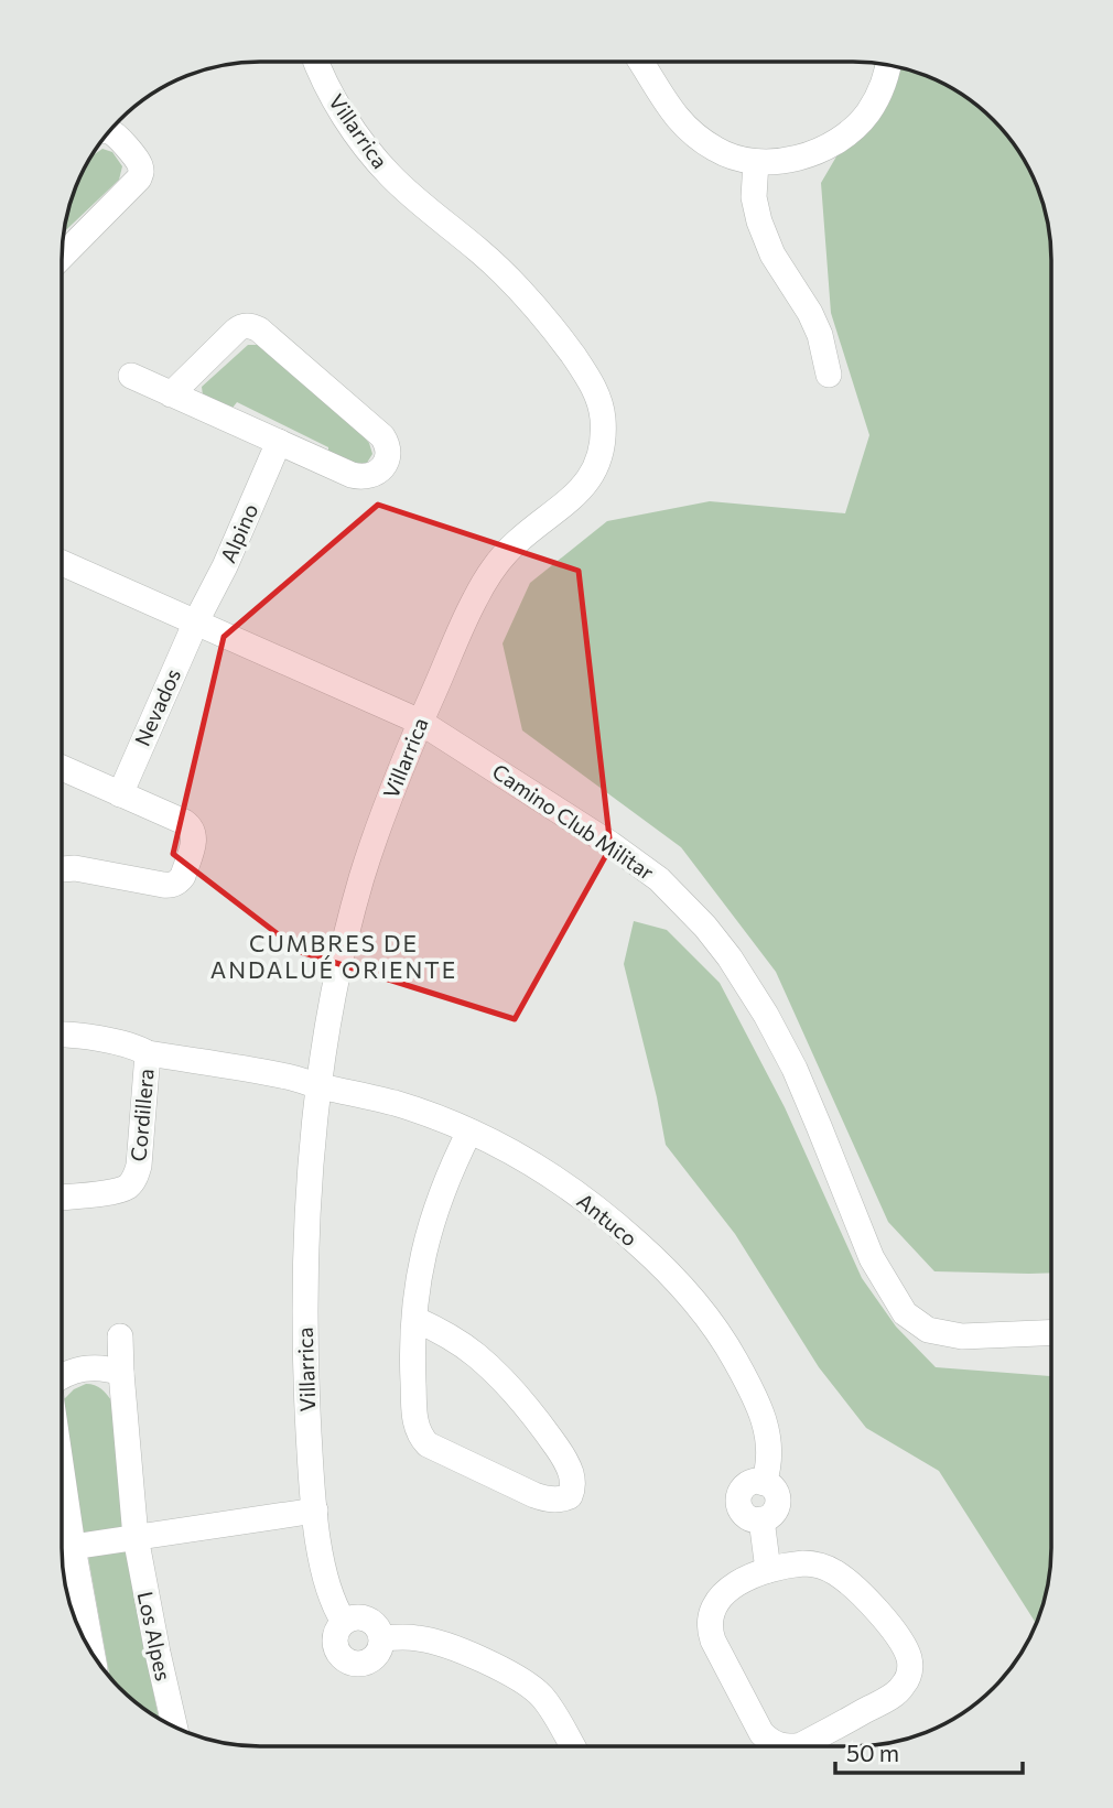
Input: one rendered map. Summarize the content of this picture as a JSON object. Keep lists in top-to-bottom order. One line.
{"streets":{"street":["Villarrica","Alpino","Nevados","Camino Club Militar","Cordillera","Antuco","Los Alpes"]},"crossings":[["Villarrica","Camino Club Militar"],["Villarrica","Cordillera"],["Villarrica","Antuco"],["Alpino","Nevados"],["Alpino","Camino Club Militar"],["Nevados","Camino Club Militar"],["Cordillera","Antuco"]],"districts":["CUMBRES DE ANDALUÉ ORIENTE"],"scale_bar":"50 m"}
